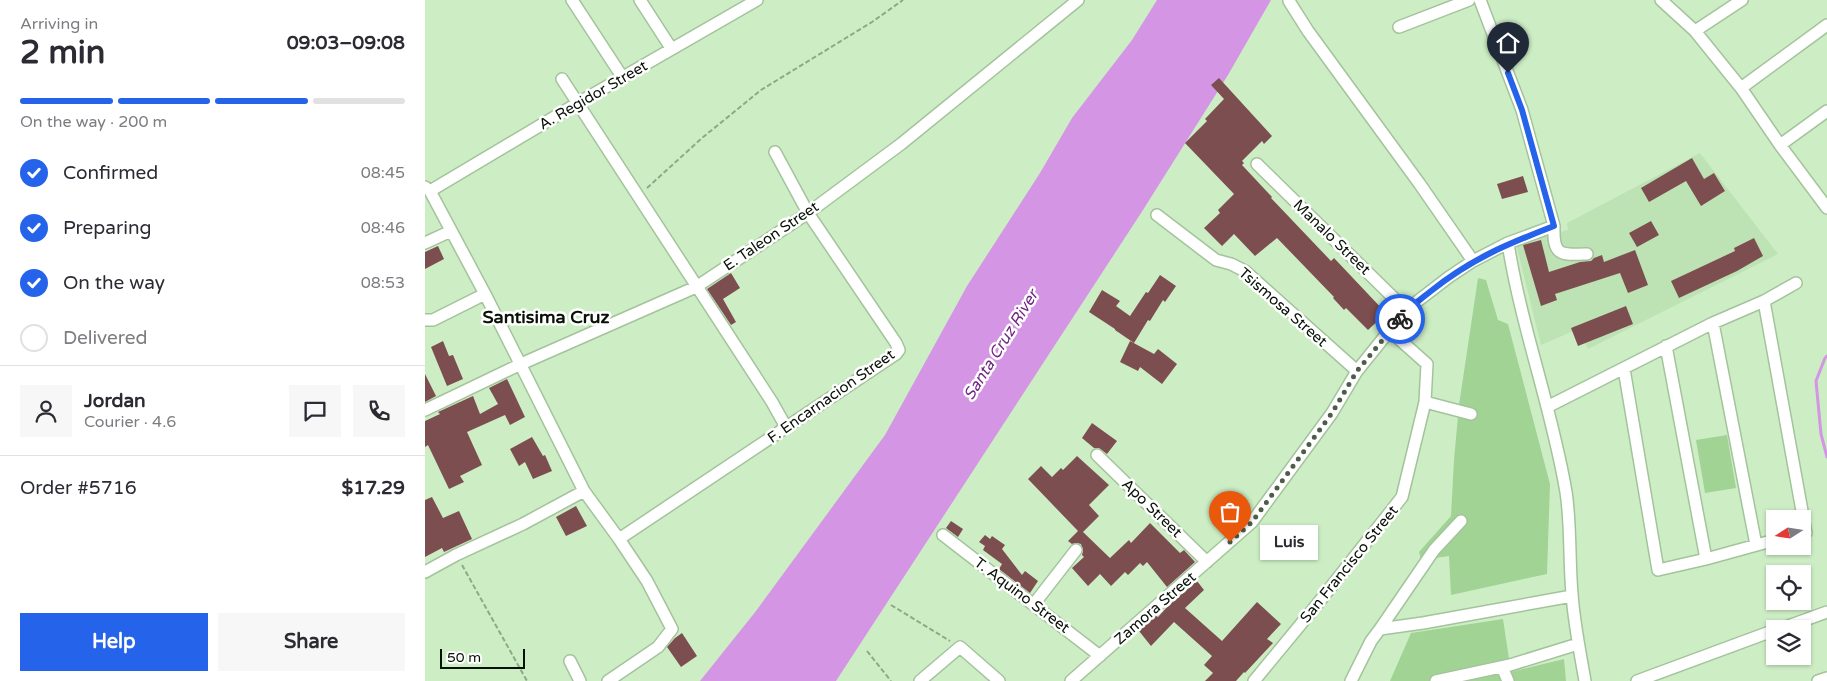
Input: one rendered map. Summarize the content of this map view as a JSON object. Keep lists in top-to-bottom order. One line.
{"streets":{"street":["A. Regidor Street","E. Taleon Street","Manalo Street","Tsismosa Street","F. Encarnacion Street","Apo Street","San Francisco Street","T. Aquino Street","Zamora Street"]},"crossings":[["E. Taleon Street","F. Encarnacion Street"],["Manalo Street","Zamora Street"],["Tsismosa Street","Zamora Street"],["Apo Street","Zamora Street"],["San Francisco Street","Zamora Street"],["T. Aquino Street","Zamora Street"]],"districts":["Santisima Cruz"],"water":["Santa Cruz River"],"places":["Luis"],"scale_bar":"50 m","north":"left","page":{"heading":["2 min","Arriving in","09:03–09:08"],"panel":["Jordan","Courier · 4.6","Order #5716","$17.29"],"bar":"On the way · 200 m","list":[["Confirmed","08:45"],["Preparing","08:46"],["On the way","08:53"],"Delivered"],"bubble":"Luis","buttons":["Help","Share"],"scale":"50 m"}}
